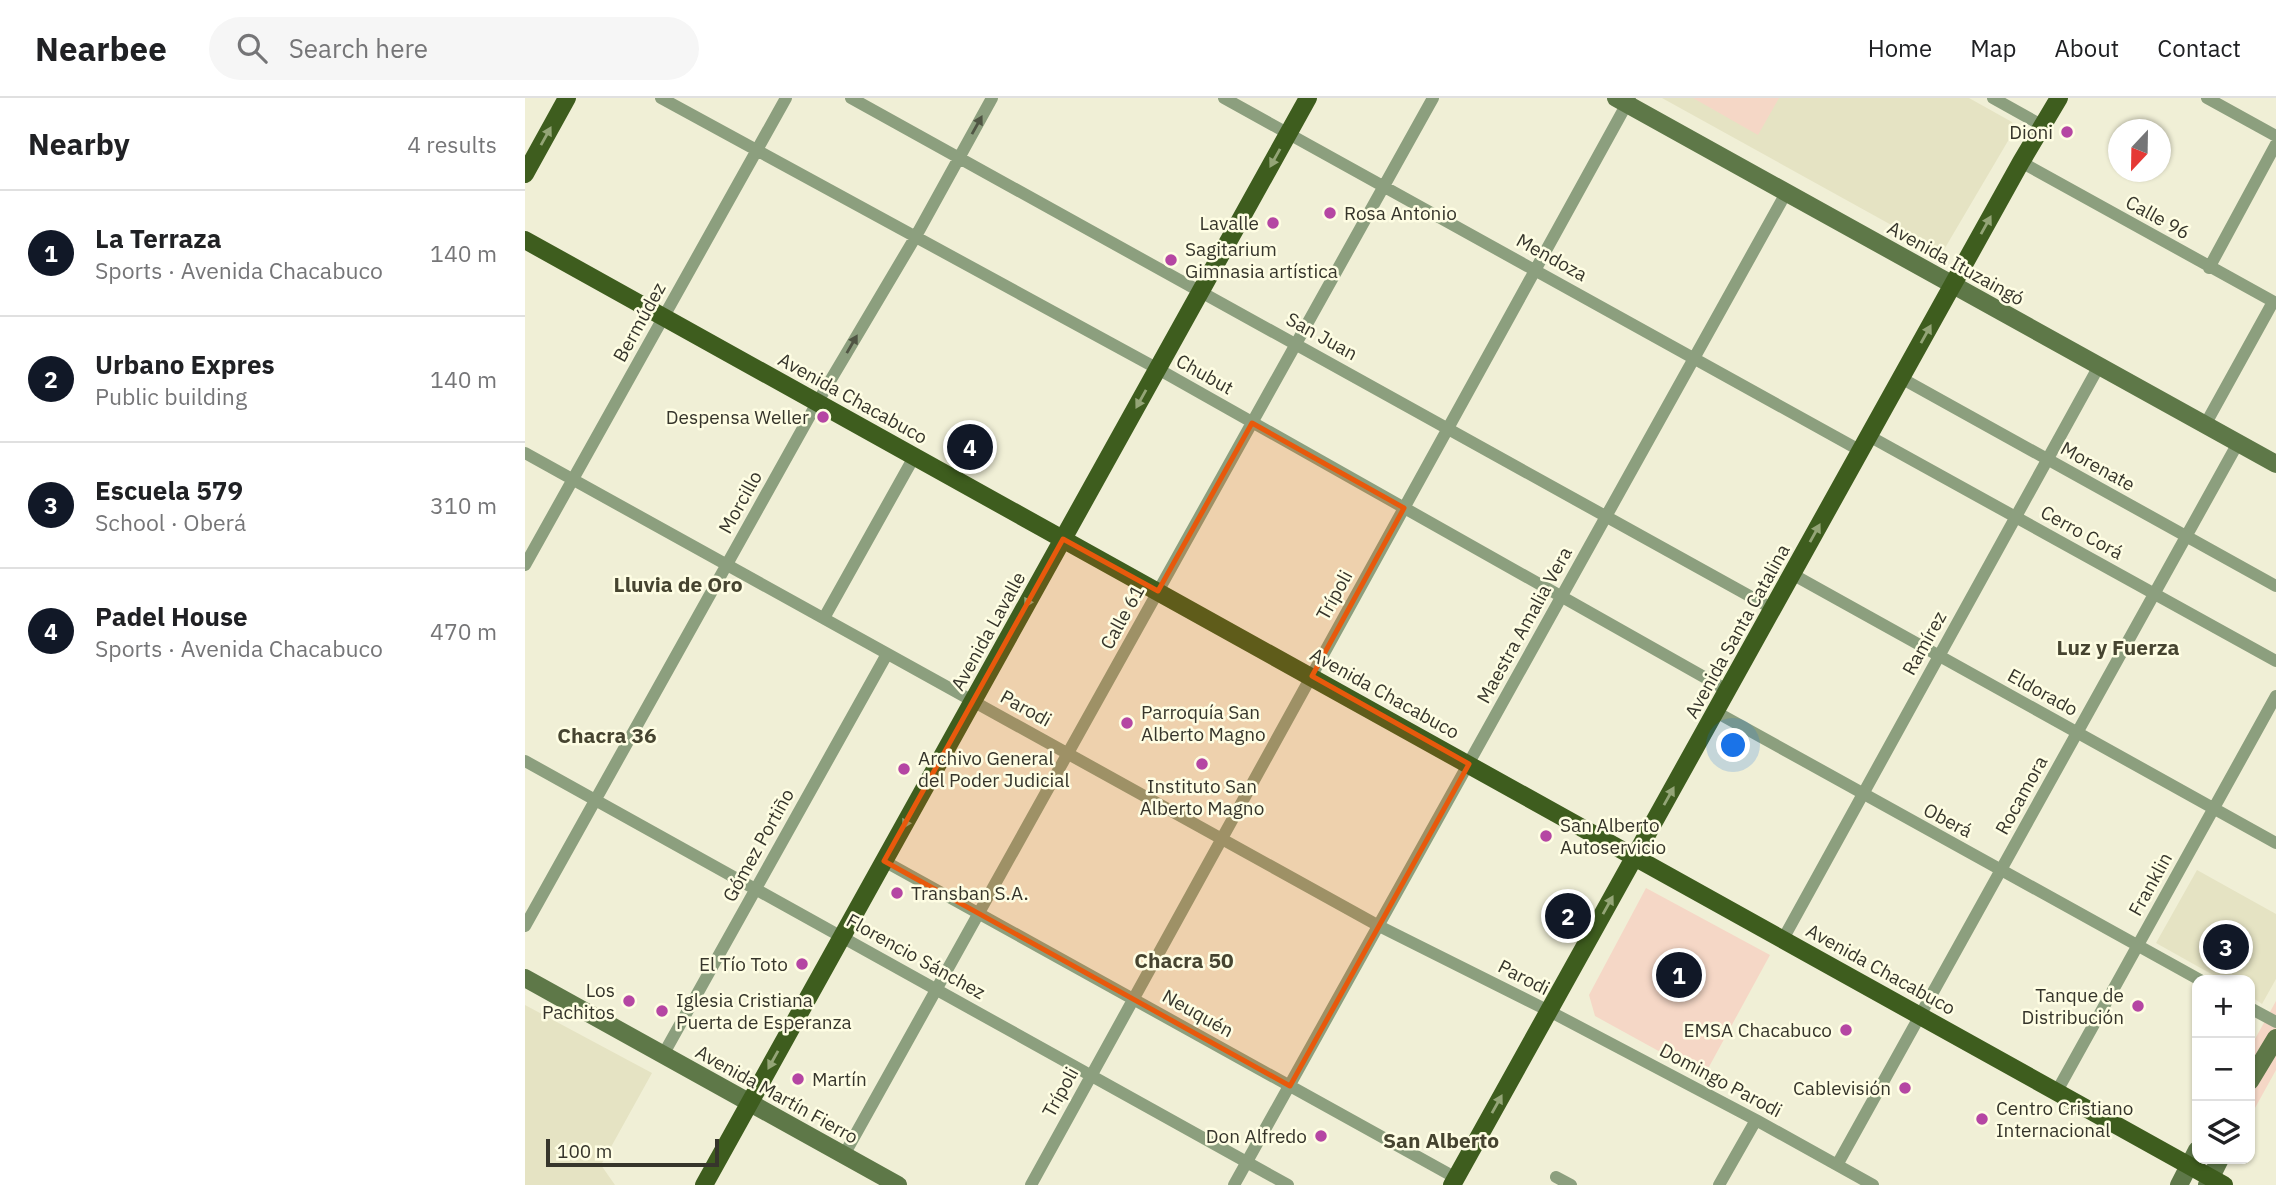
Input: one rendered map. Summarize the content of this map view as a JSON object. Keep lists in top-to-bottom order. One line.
{"streets":{"main road":["Avenida Ituzaingó","Avenida Chacabuco","Avenida Lavalle","Avenida Santa Catalina","Avenida Martín Fierro"],"street":["Calle 96","Mendoza","Bermúdez","San Juan","Chubut","Morenate","Morcillo","Cerro Corá","Trípoli","Calle 61","Maestra Amalia Vera","Ramírez","Eldorado","Parodi","Rocamora","Oberá","Gómez Portiño","Franklin","Florencio Sánchez","Neuquén","Domingo Parodi"]},"crossings":[["Calle 96","Avenida Santa Catalina"],["Mendoza","Cerro Corá"],["Mendoza","Trípoli"],["Mendoza","Calle 61"],["Mendoza","Maestra Amalia Vera"],["Mendoza","Avenida Lavalle"],["Mendoza","Avenida Santa Catalina"],["Avenida Ituzaingó","Trípoli"],["Avenida Ituzaingó","Maestra Amalia Vera"],["Avenida Ituzaingó","Avenida Santa Catalina"],["Avenida Ituzaingó","Ramírez"],["Avenida Ituzaingó","Rocamora"],["Bermúdez","Chubut"],["Bermúdez","Avenida Chacabuco"],["Bermúdez","Parodi"],["San Juan","Morcillo"],["San Juan","Trípoli"],["San Juan","Calle 61"],["San Juan","Maestra Amalia Vera"],["San Juan","Avenida Lavalle"],["San Juan","Avenida Santa Catalina"],["Chubut","Morcillo"],["Chubut","Trípoli"],["Chubut","Calle 61"],["Chubut","Maestra Amalia Vera"],["Chubut","Avenida Lavalle"],["Chubut","Avenida Santa Catalina"],["Avenida Chacabuco","Morcillo"],["Avenida Chacabuco","Trípoli"],["Avenida Chacabuco","Calle 61"],["Avenida Chacabuco","Maestra Amalia Vera"],["Avenida Chacabuco","Avenida Lavalle"],["Avenida Chacabuco","Avenida Santa Catalina"],["Avenida Chacabuco","Ramírez"],["Avenida Chacabuco","Rocamora"],["Avenida Chacabuco","Franklin"],["Morenate","Avenida Santa Catalina"],["Morenate","Ramírez"],["Morenate","Rocamora"],["Morcillo","Parodi"],["Morcillo","Florencio Sánchez"],["Cerro Corá","Avenida Santa Catalina"],["Cerro Corá","Ramírez"],["Cerro Corá","Rocamora"],["Trípoli","Parodi"],["Trípoli","Florencio Sánchez"],["Trípoli","Neuquén"],["Calle 61","Parodi"],["Calle 61","Florencio Sánchez"],["Calle 61","Neuquén"],["Calle 61","Avenida Martín Fierro"],["Maestra Amalia Vera","Parodi"],["Maestra Amalia Vera","Florencio Sánchez"],["Maestra Amalia Vera","Neuquén"],["Avenida Lavalle","Parodi"],["Avenida Lavalle","Florencio Sánchez"],["Avenida Lavalle","Neuquén"],["Avenida Lavalle","Avenida Martín Fierro"],["Avenida Santa Catalina","Eldorado"],["Avenida Santa Catalina","Parodi"],["Avenida Santa Catalina","Oberá"],["Avenida Santa Catalina","Neuquén"],["Avenida Santa Catalina","Domingo Parodi"],["Ramírez","Eldorado"],["Ramírez","Oberá"],["Eldorado","Rocamora"],["Eldorado","Franklin"],["Parodi","Gómez Portiño"],["Parodi","Domingo Parodi"],["Rocamora","Oberá"],["Rocamora","Domingo Parodi"],["Oberá","Franklin"],["Gómez Portiño","Florencio Sánchez"],["Gómez Portiño","Avenida Martín Fierro"]],"one_way":["Avenida Lavalle","Avenida Santa Catalina"],"districts":["Lluvia de Oro","Luz y Fuerza","Chacra 36","Chacra 50","San Alberto"],"places":["Dioni","Rosa Antonio","Lavalle","Sagitarium Gimnasia artística","Despensa Weller","Parroquía San Alberto Magno","Instituto San Alberto Magno","Archivo General del Poder Judicial","San Alberto Autoservicio","Transban S.A.","El Tío Toto","Los Pachitos","Tanque de Distribución","Iglesia Cristiana Puerta de Esperanza","EMSA Chacabuco","Martín","Cablevisión","Centro Cristiano Internacional","Don Alfredo"],"scale_bar":"100 m","north":"bottom","page":{"header":"Nearbee","search":"Search here","nav":["Home","Map","About","Contact"],"heading":["Nearby","4 results"],"list":[{"mark":"1","name":"La Terraza","note":"Sports · Avenida Chacabuco","value":"140 m"},{"mark":"2","name":"Urbano Expres","note":"Public building","value":"140 m"},{"mark":"3","name":"Escuela 579","note":"School · Oberá","value":"310 m"},{"mark":"4","name":"Padel House","note":"Sports · Avenida Chacabuco","value":"470 m"}],"pins":["4","2","3","1"],"map_buttons":["+","−"],"scale":"100 m"}}
